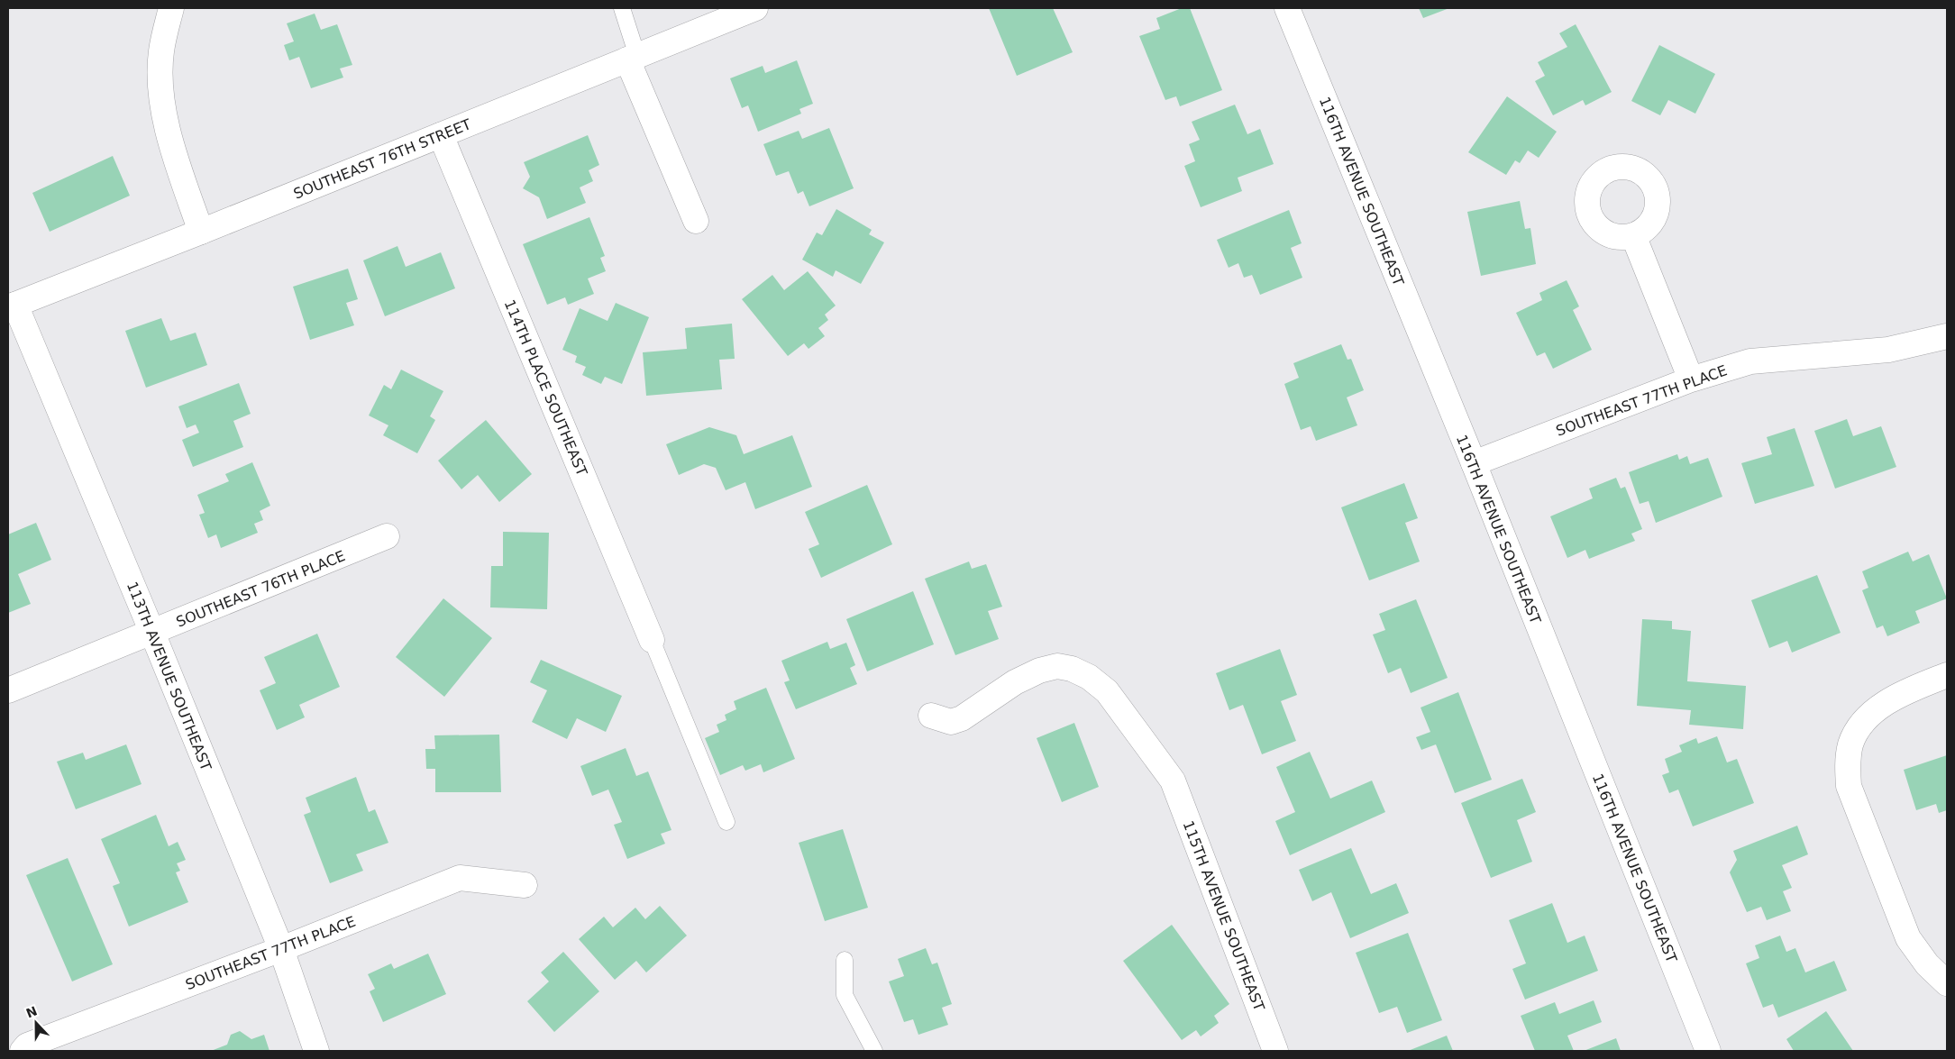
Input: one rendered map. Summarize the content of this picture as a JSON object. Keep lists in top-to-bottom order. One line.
{"streets":{"street":["SOUTHEAST 76TH STREET","116TH AVENUE SOUTHEAST","114TH PLACE SOUTHEAST","SOUTHEAST 77TH PLACE","SOUTHEAST 76TH PLACE","113TH AVENUE SOUTHEAST","115TH AVENUE SOUTHEAST"]},"crossings":[["SOUTHEAST 76TH STREET","114TH PLACE SOUTHEAST"],["SOUTHEAST 76TH STREET","113TH AVENUE SOUTHEAST"],["116TH AVENUE SOUTHEAST","SOUTHEAST 77TH PLACE"],["SOUTHEAST 77TH PLACE","113TH AVENUE SOUTHEAST"],["SOUTHEAST 76TH PLACE","113TH AVENUE SOUTHEAST"]],"north":"top"}
